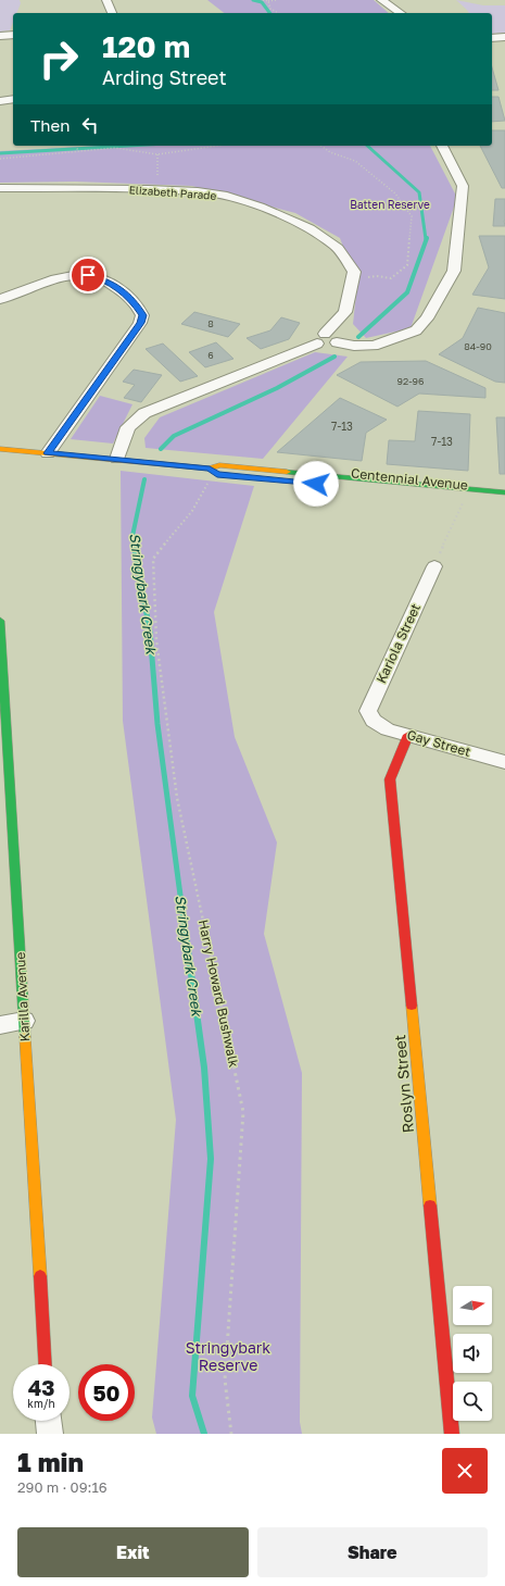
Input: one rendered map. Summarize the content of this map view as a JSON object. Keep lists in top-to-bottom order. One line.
{"streets":{"street":["Elizabeth Parade","Centennial Avenue","Kariola Street","Gay Street","Karilla Avenue","Roslyn Street"],"path":["Harry Howard Bushwalk"]},"crossings":[["Elizabeth Parade","Centennial Avenue"],["Centennial Avenue","Harry Howard Bushwalk"],["Kariola Street","Gay Street"],["Gay Street","Roslyn Street"]],"water":["Stringybark Creek"],"parks":["Batten Reserve","Stringybark Reserve"],"house_numbers":["8","84-90","6","92-96","7-13","7-13"],"north":"right","page":{"turn":["120 m","Arding Street"],"then":"Then","speed":"43 km/h","limit":"50","heading":["1 min","290 m · 09:16"],"buttons":["Exit","Share"]}}
